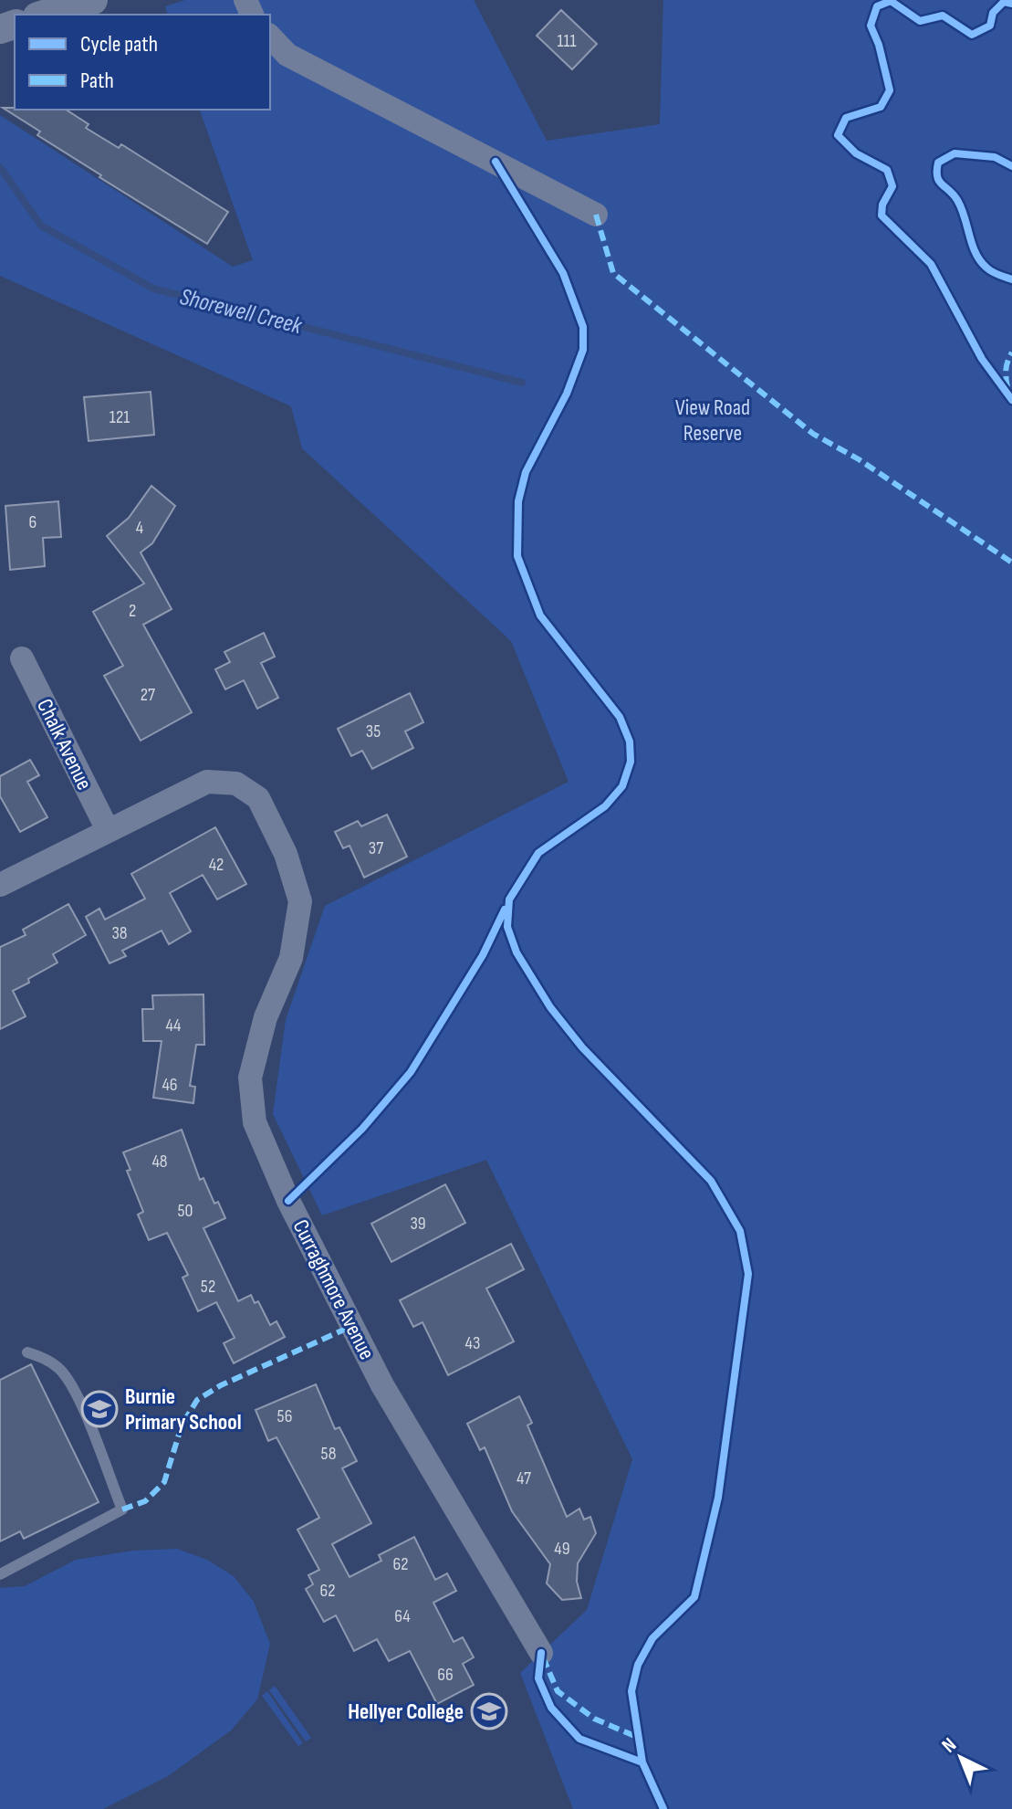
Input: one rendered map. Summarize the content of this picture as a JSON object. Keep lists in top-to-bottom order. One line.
{"streets":{"street":["Chalk Avenue","Curraghmore Avenue"]},"crossings":[["Chalk Avenue","Curraghmore Avenue"]],"water":["Shorewell Creek"],"parks":["View Road Reserve"],"places":{"school or university":["Burnie Primary School","Hellyer College"]},"house_numbers":["111","121","6","4","2","27","35","37","42","38","44","46","48","50","39","52","43","56","58","47","49","62","62","64","66"],"legend":["Cycle path","Path"],"north":"top left"}
